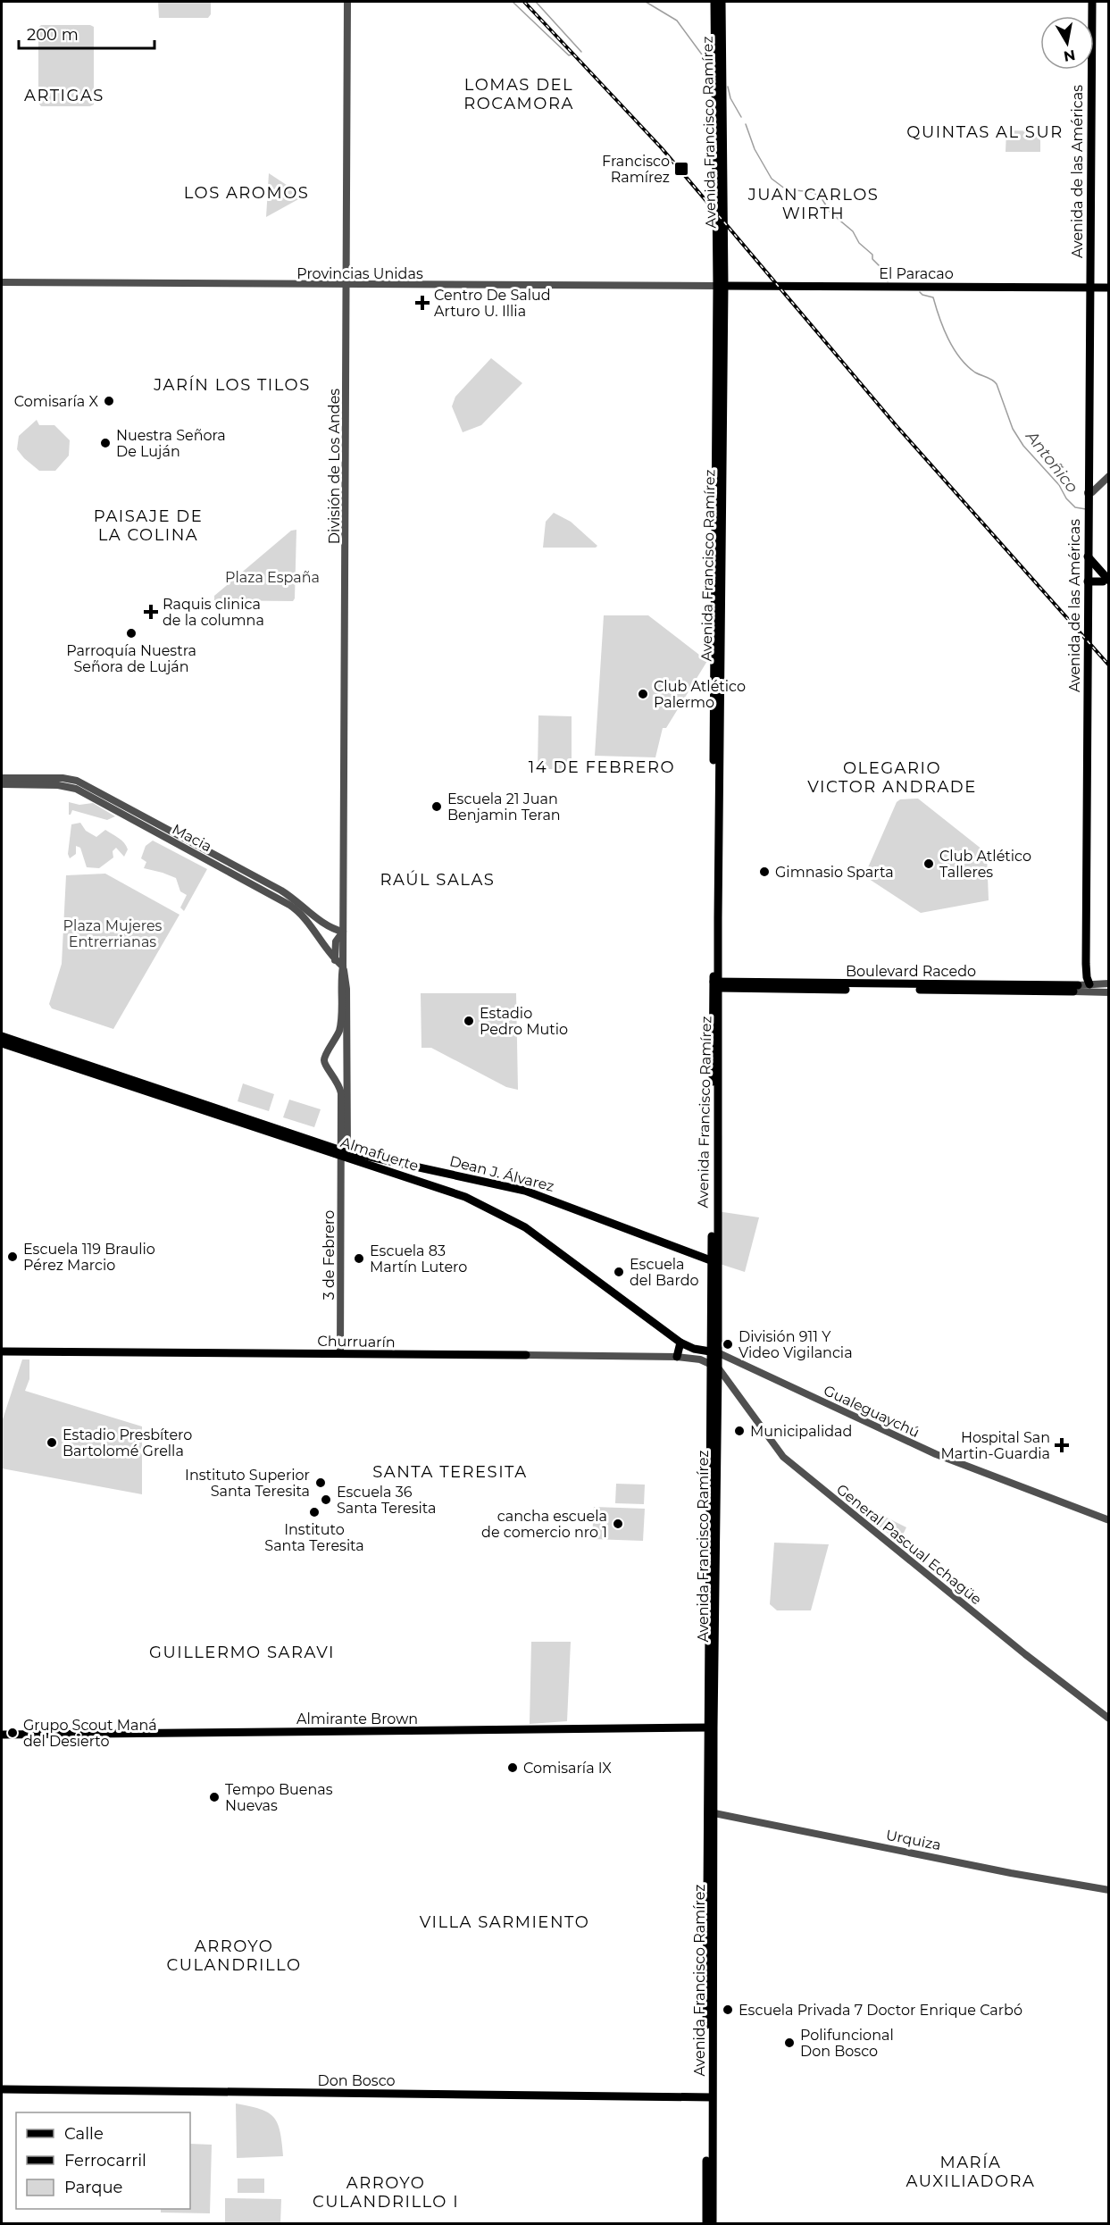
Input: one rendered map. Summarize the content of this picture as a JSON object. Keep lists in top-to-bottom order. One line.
{"streets":{"main road":["Avenida Francisco Ramírez","Avenida de las Américas","El Paracao","Boulevard Racedo","Almafuerte","Dean J. Álvarez","Churruarín","Almirante Brown","Don Bosco"],"street":["Provincias Unidas","División de Los Andes","Macia","3 de Febrero","Gualeguaychú","General Pascual Echagüe","Urquiza"]},"crossings":[["Avenida Francisco Ramírez","Provincias Unidas"],["Avenida Francisco Ramírez","El Paracao"],["Avenida Francisco Ramírez","Boulevard Racedo"],["Avenida Francisco Ramírez","Almafuerte"],["Avenida Francisco Ramírez","Dean J. Álvarez"],["Avenida Francisco Ramírez","Churruarín"],["Avenida Francisco Ramírez","Gualeguaychú"],["Avenida Francisco Ramírez","General Pascual Echagüe"],["Avenida Francisco Ramírez","Almirante Brown"],["Avenida Francisco Ramírez","Urquiza"],["Avenida Francisco Ramírez","Don Bosco"],["Avenida de las Américas","El Paracao"],["Avenida de las Américas","Boulevard Racedo"],["Provincias Unidas","El Paracao"],["Provincias Unidas","División de Los Andes"],["División de Los Andes","Macia"],["División de Los Andes","Almafuerte"],["División de Los Andes","Dean J. Álvarez"],["División de Los Andes","3 de Febrero"],["Almafuerte","Dean J. Álvarez"],["Almafuerte","3 de Febrero"],["Almafuerte","Gualeguaychú"],["Dean J. Álvarez","3 de Febrero"],["3 de Febrero","Churruarín"],["Churruarín","General Pascual Echagüe"]],"districts":["LOMAS DEL ROCAMORA","ARTIGAS","QUINTAS AL SUR","LOS AROMOS","JUAN CARLOS WIRTH","JARÍN LOS TILOS","PAISAJE DE LA COLINA","14 DE FEBRERO","OLEGARIO VICTOR ANDRADE","RAÚL SALAS","SANTA TERESITA","GUILLERMO SARAVI","VILLA SARMIENTO","ARROYO CULANDRILLO","MARÍA AUXILIADORA","ARROYO CULANDRILLO I"],"water":["Antoñico"],"parks":["Plaza España","Plaza Mujeres Entrerrianas"],"places":{"transit":["Francisco Ramírez"],"health":["Centro De Salud Arturo U. Illia","Raquis clinica de la columna","Hospital San Martin-Guardia"],"other":["Comisaría X","Nuestra Señora De Luján","Parroquía Nuestra Señora de Luján","Club Atlético Palermo","Escuela 21 Juan Benjamin Teran","Club Atlético Talleres","Gimnasio Sparta","Estadio Pedro Mutio","Escuela 119 Braulio Pérez Marcio","Escuela 83 Martín Lutero","Escuela del Bardo","División 911 Y Video Vigilancia","Municipalidad","Estadio Presbítero Bartolomé Grella","Instituto Superior Santa Teresita","Escuela 36 Santa Teresita","Instituto Santa Teresita","cancha escuela de comercio nro 1","Grupo Scout Maná del Desierto","Comisaría IX","Tempo Buenas Nuevas","Escuela Privada 7 Doctor Enrique Carbó","Polifuncional Don Bosco"]},"legend":["Calle","Ferrocarril","Parque"],"scale_bar":"200 m","north":"bottom"}
